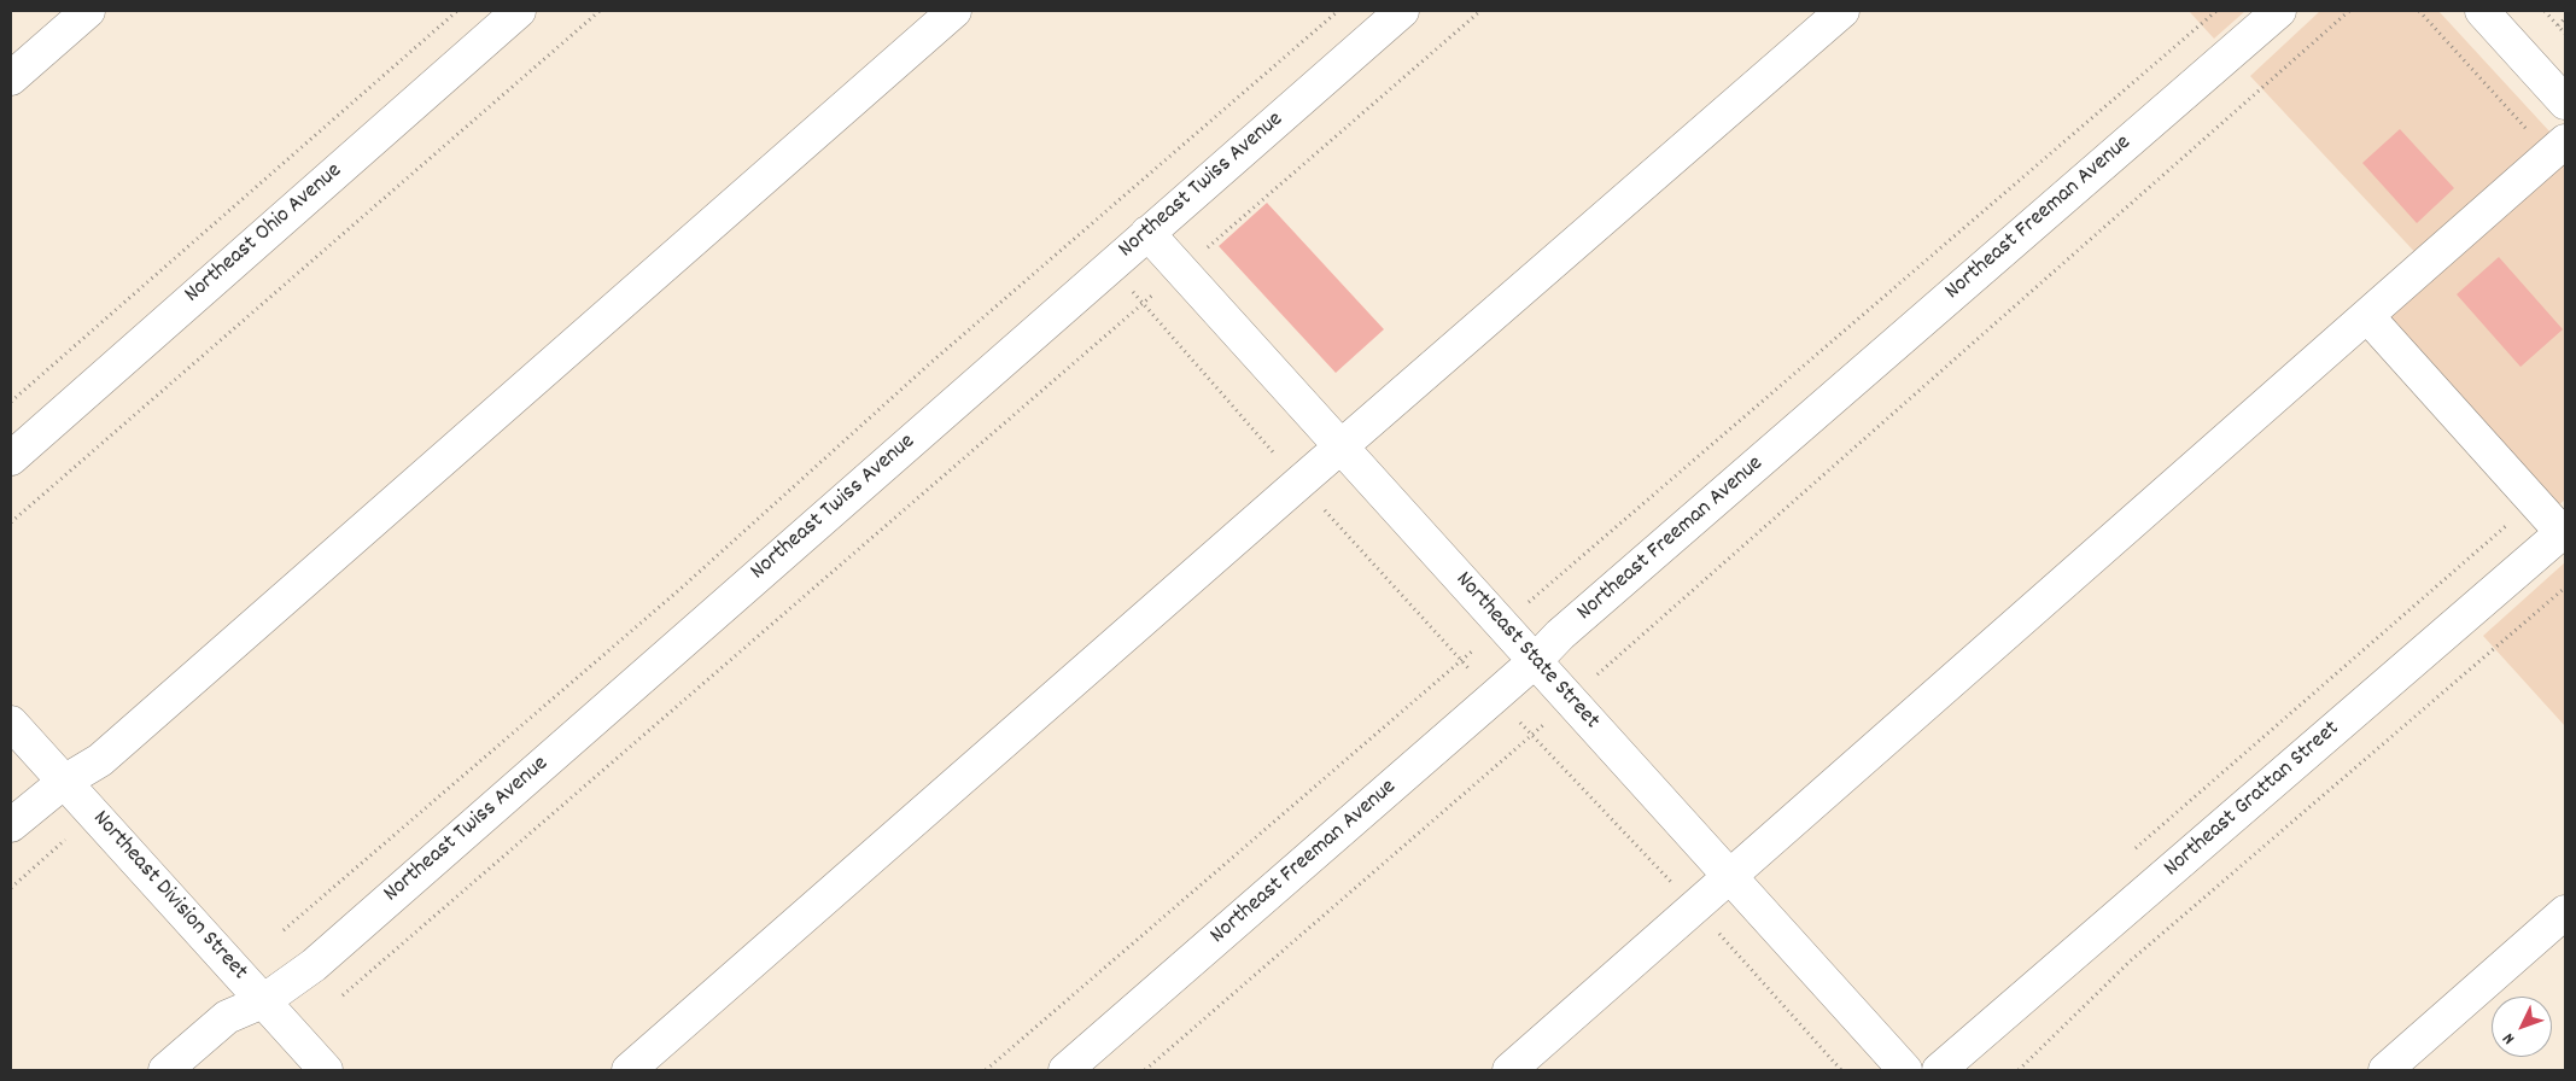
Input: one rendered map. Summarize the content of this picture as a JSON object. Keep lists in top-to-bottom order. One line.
{"streets":{"street":["Northeast Twiss Avenue","Northeast Freeman Avenue","Northeast Ohio Avenue","Northeast State Street","Northeast Grattan Street","Northeast Division Street"]},"crossings":[["Northeast Twiss Avenue","Northeast State Street"],["Northeast Twiss Avenue","Northeast Division Street"],["Northeast Freeman Avenue","Northeast State Street"]],"north":"bottom left"}
